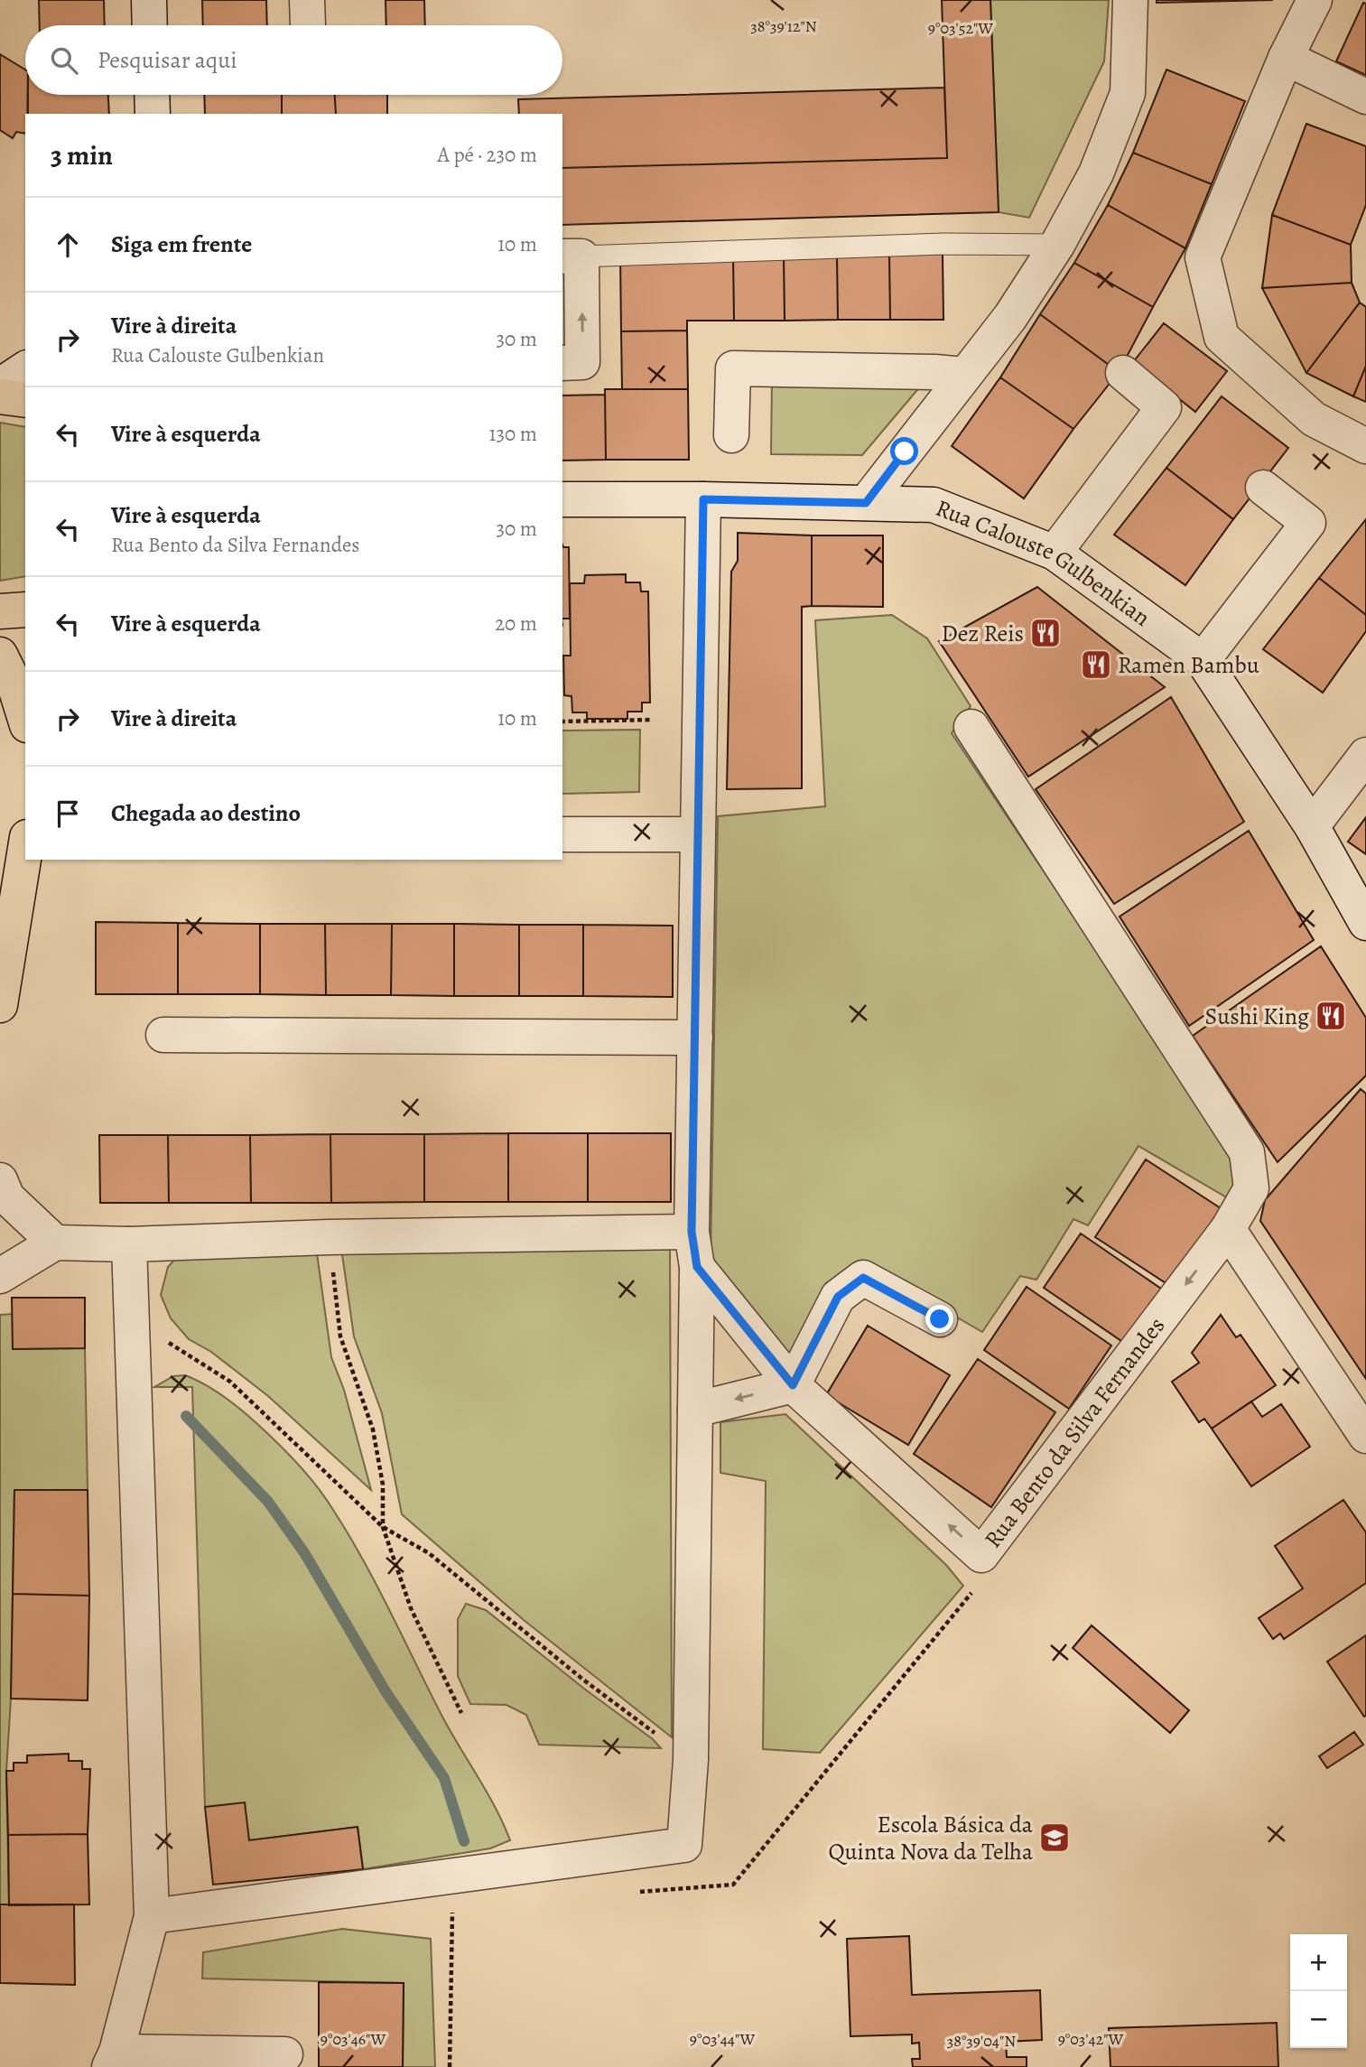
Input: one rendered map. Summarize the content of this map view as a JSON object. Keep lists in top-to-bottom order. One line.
{"streets":{"street":["Rua Calouste Gulbenkian","Rua Bento da Silva Fernandes"]},"places":{"restaurant":["Dez Reis","Ramen Bambu","Sushi King"],"school or university":["Escola Básica da Quinta Nova da Telha"]},"page":{"search":"Pesquisar aqui","heading":["3 min","A pé · 230 m"],"list":[["Siga em frente","10 m"],["Vire à direita","Rua Calouste Gulbenkian","30 m"],["Vire à esquerda","130 m"],["Vire à esquerda","Rua Bento da Silva Fernandes","30 m"],["Vire à esquerda","20 m"],["Vire à direita","10 m"],"Chegada ao destino"],"map_buttons":["+","−"]},"coordinates":["38°39'12\"N","9°03'52\"W","9°03'46\"W","9°03'44\"W","9°03'42\"W","38°39'04\"N"]}
